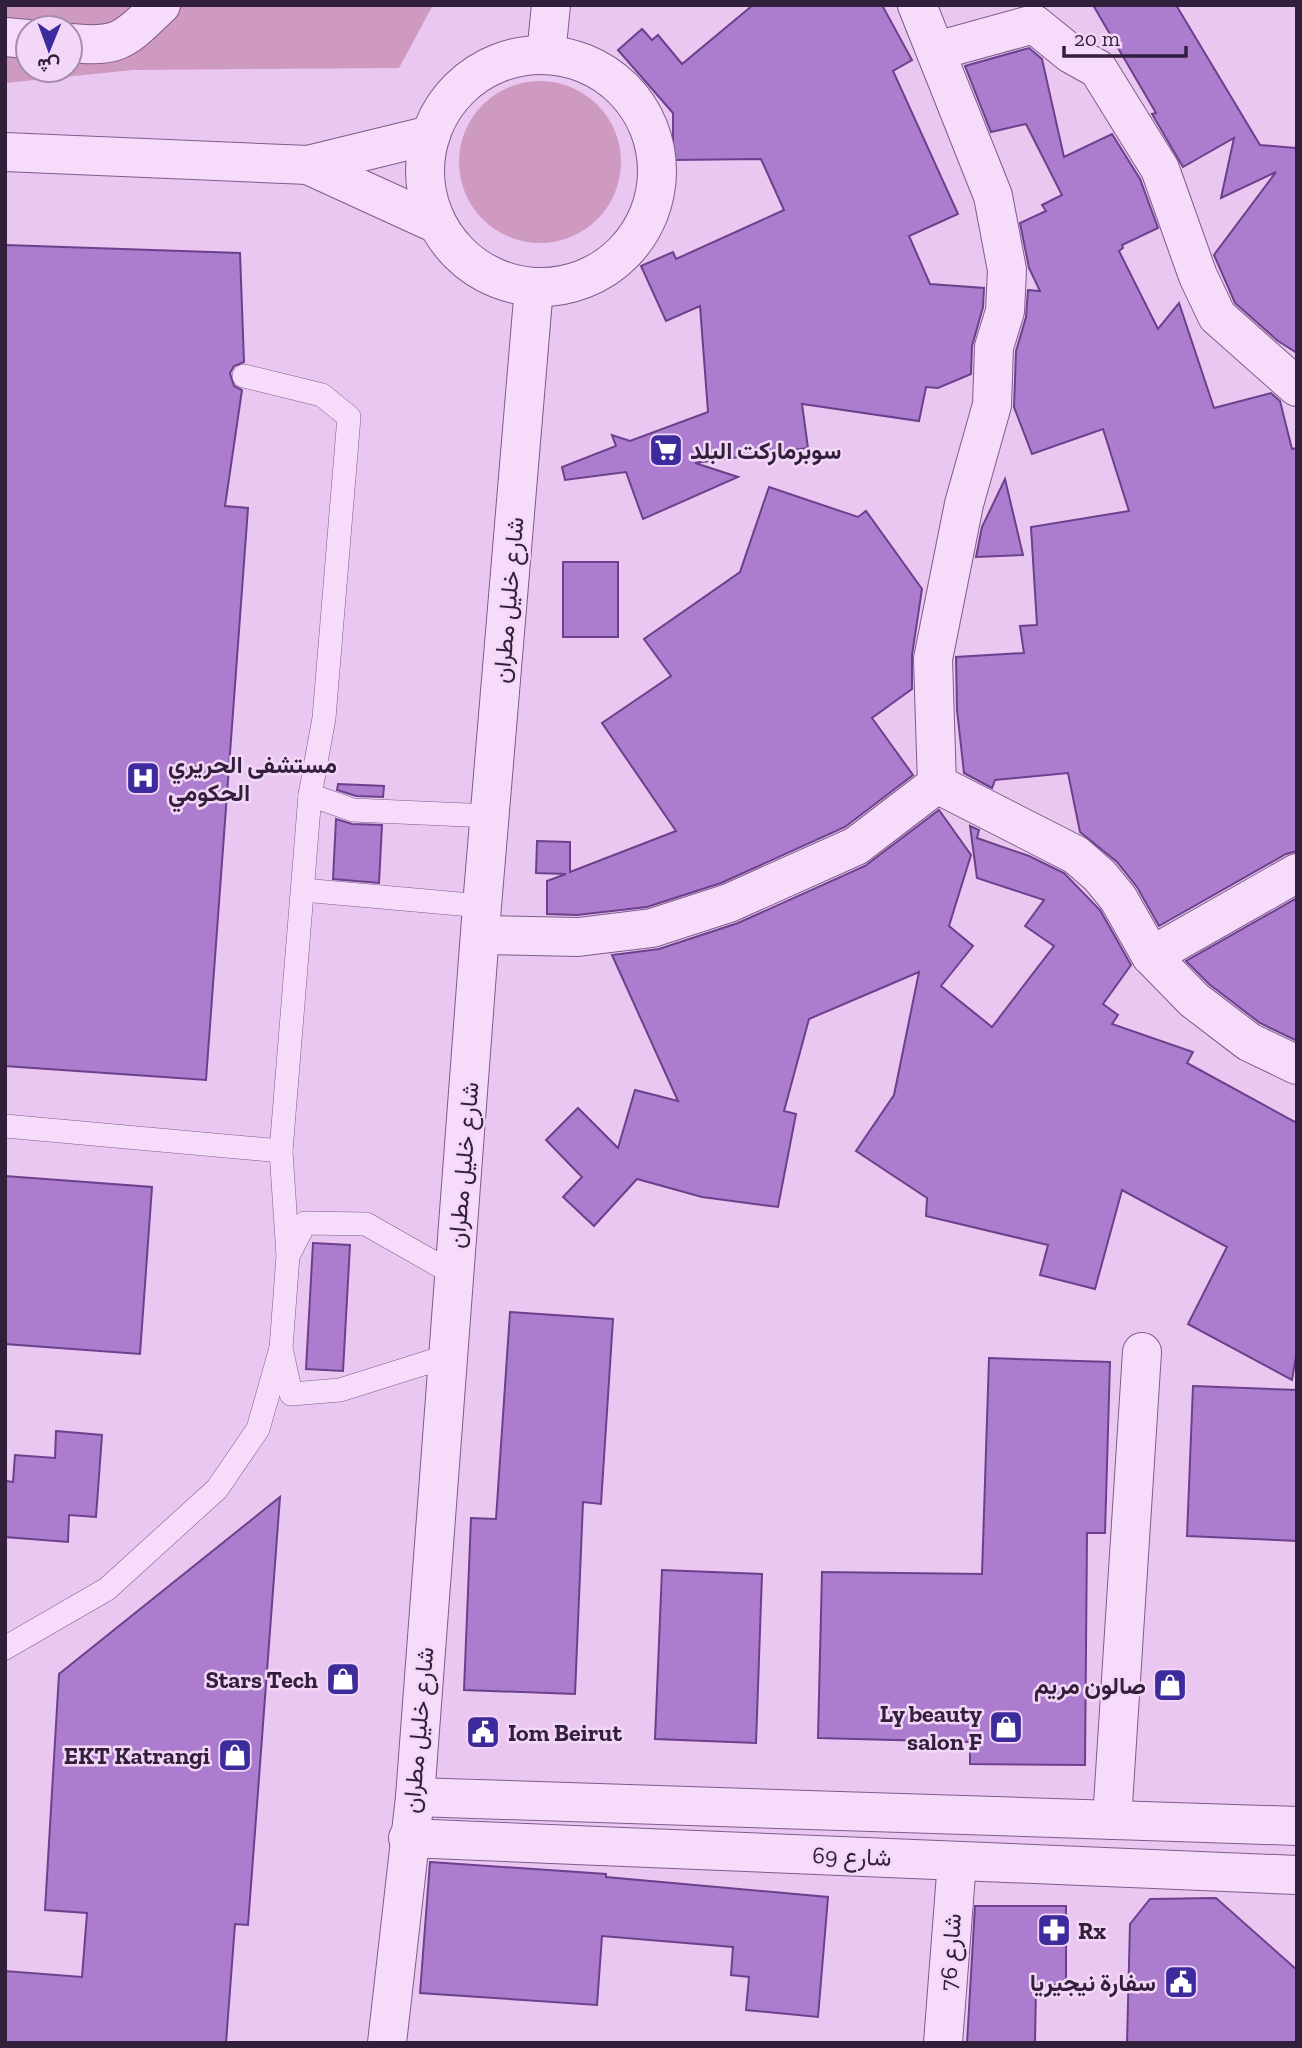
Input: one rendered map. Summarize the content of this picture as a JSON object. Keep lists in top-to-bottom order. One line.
{"streets":{"street":["شارع خليل مطران","شارع 69","شارع 76"]},"crossings":[["شارع خليل مطران","شارع 69"],["شارع 69","شارع 76"]],"places":{"supermarket":["سوبرماركت البلد"],"hospital":["مستشفى الحريري الحكومي"],"shop":["Stars Tech","صالون مريم","Ly beauty salon F","EKT Katrangi"],"public building":["Iom Beirut","سفارة نيجيريا"],"pharmacy":["Rx"]},"scale_bar":"20 m","north":"bottom"}
